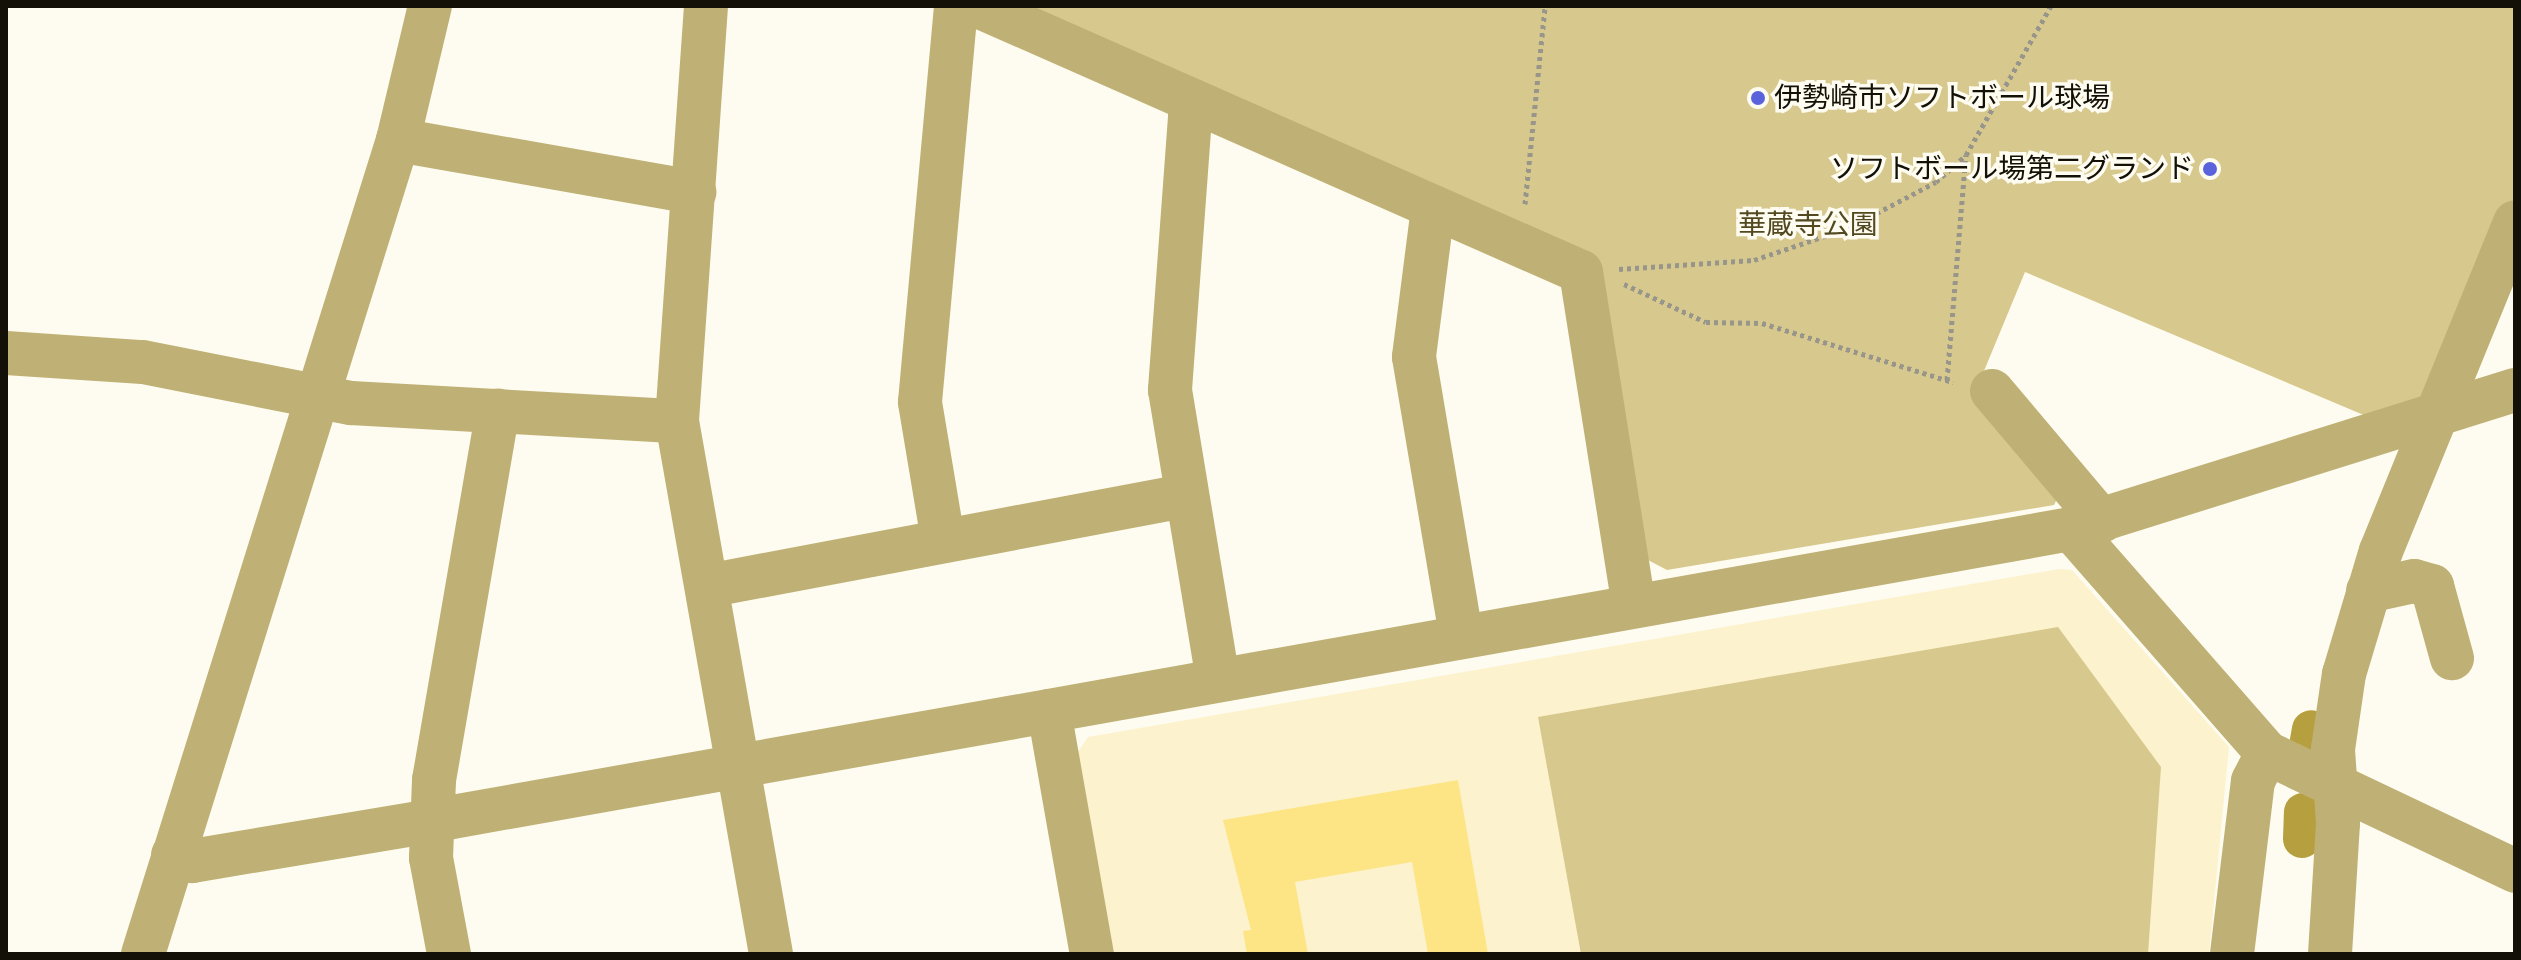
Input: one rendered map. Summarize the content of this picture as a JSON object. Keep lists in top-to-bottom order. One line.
{"parks":["華蔵寺公園"],"places":["伊勢崎市ソフトボール球場","ソフトボール場第二グランド"]}
